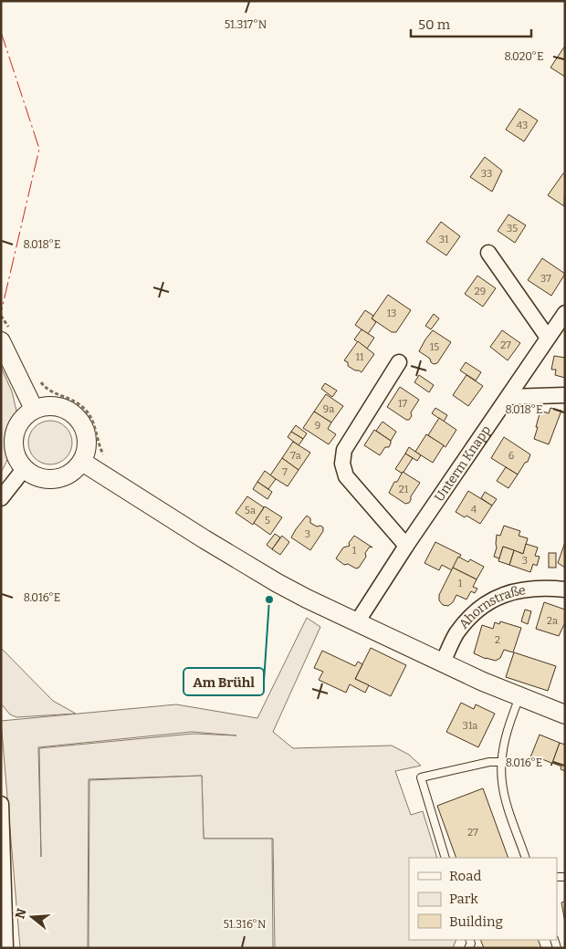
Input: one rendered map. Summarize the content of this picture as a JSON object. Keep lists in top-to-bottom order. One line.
{"streets":{"street":["Unterm Knapp","Ahornstraße"]},"places":["Am Brühl"],"house_numbers":["43","33","35","31","37","29","13","27","15","11","17","9a","9","7a","6","7","21","4","5a","5","3","1","3","1","2a","2","31a","27"],"legend":["Road","Park","Building"],"scale_bar":"50 m","north":"left","coordinates":["51.317°N","8.020°E","8.018°E","8.016°E","51.316°N"]}
